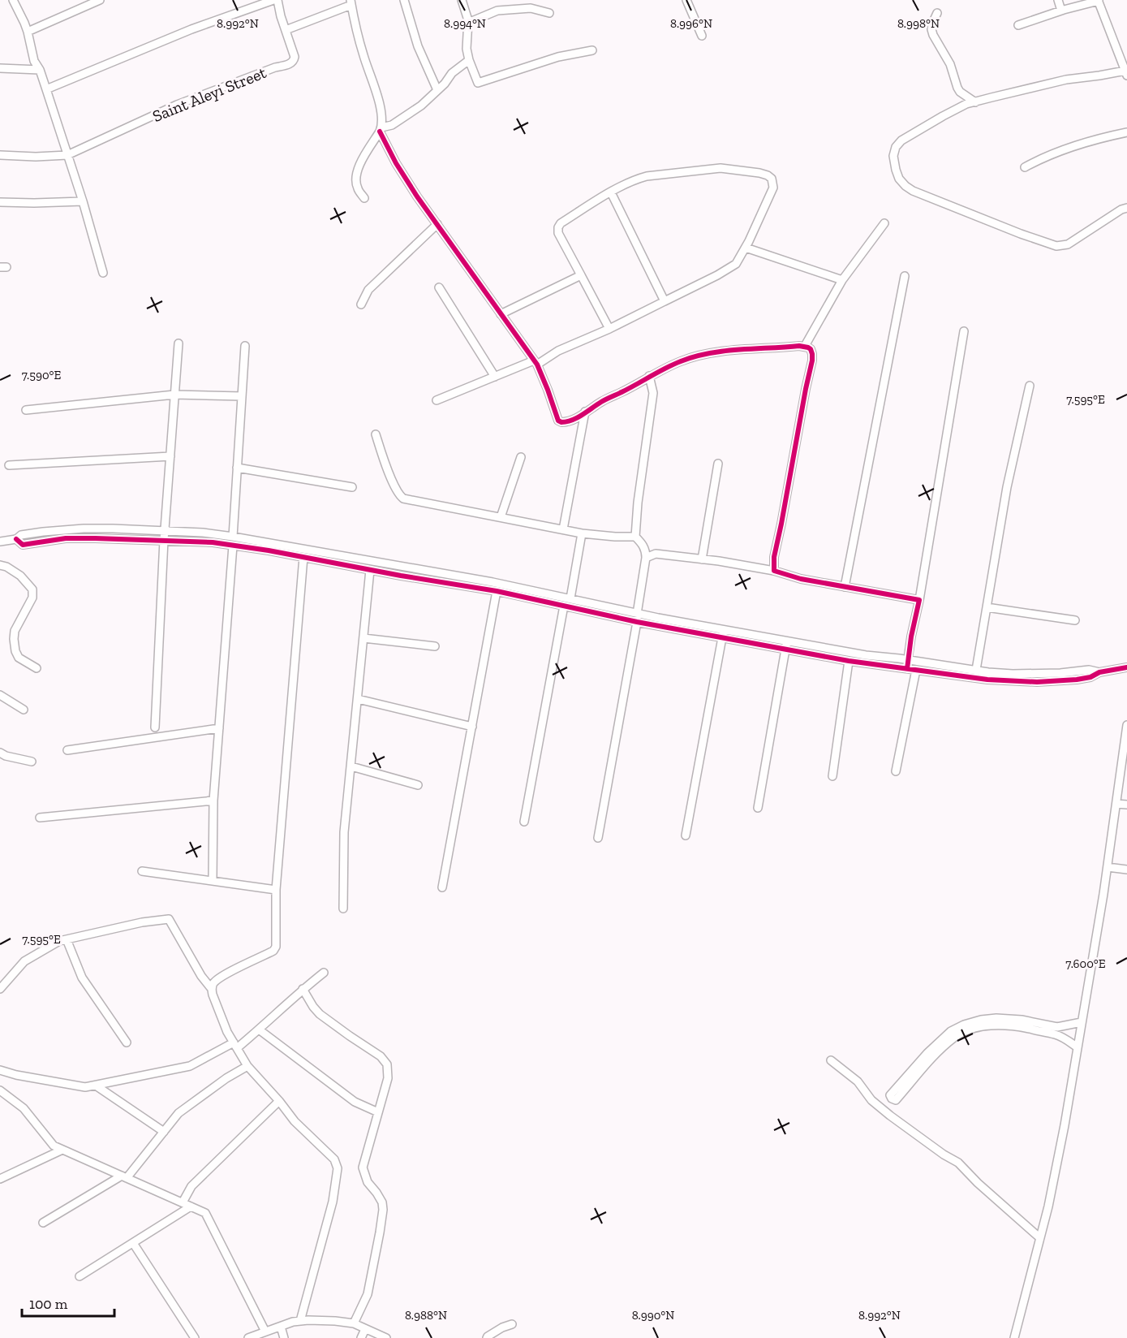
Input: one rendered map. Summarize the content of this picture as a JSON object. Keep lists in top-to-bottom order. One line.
{"streets":{"street":["Saint Aleyi Street"]},"scale_bar":"100 m","coordinates":["8.992°N","8.994°N","8.996°N","8.998°N","7.590°E","7.595°E","7.600°E","8.988°N","8.990°N"]}
